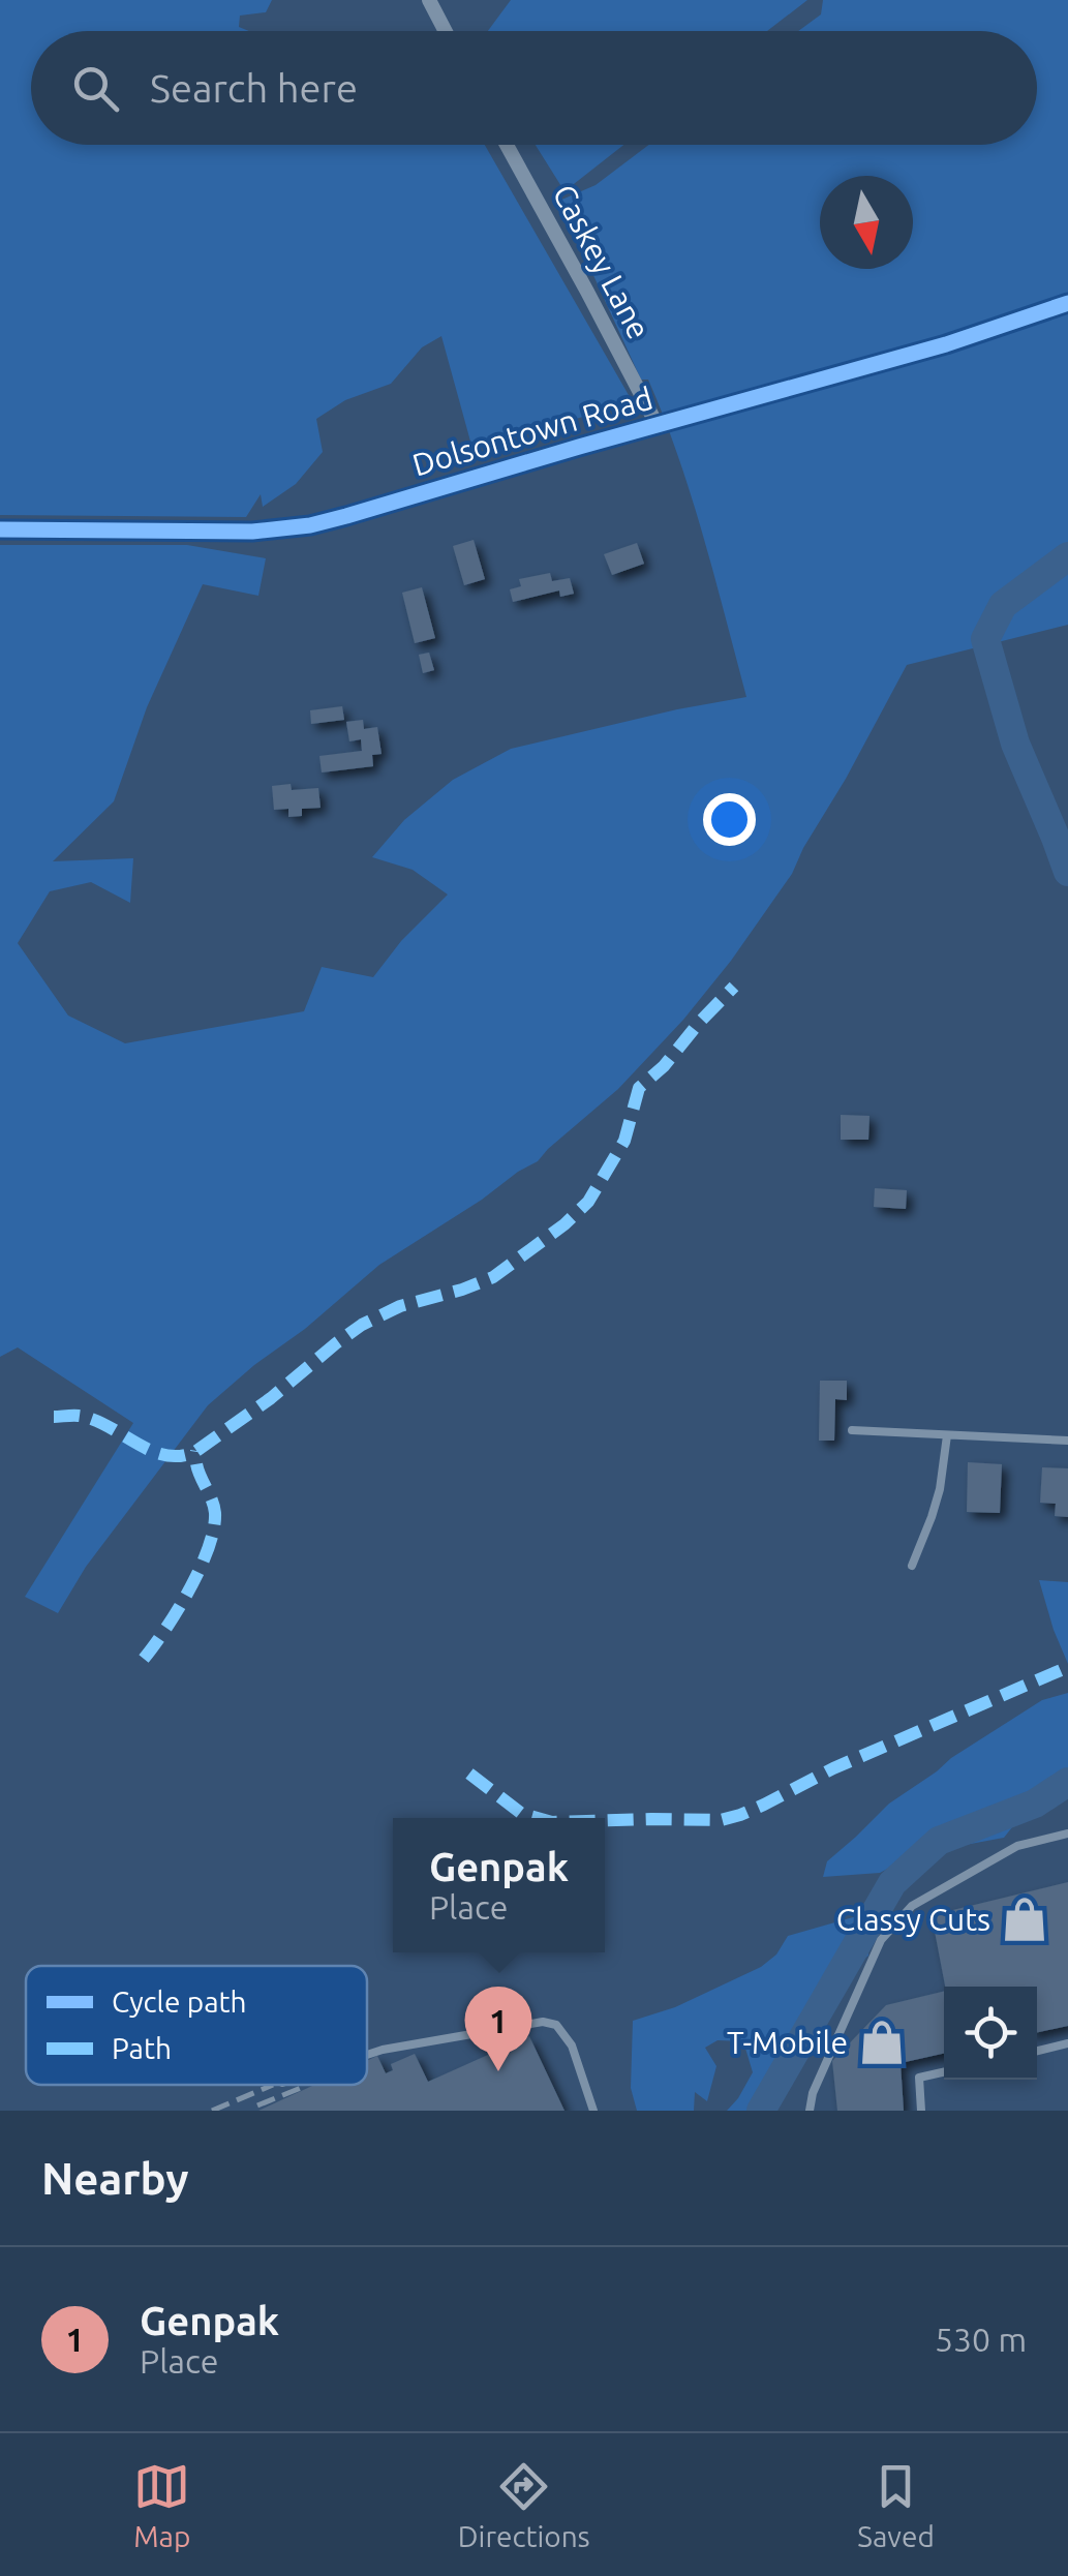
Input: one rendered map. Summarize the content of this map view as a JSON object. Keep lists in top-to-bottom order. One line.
{"streets":{"street":["Caskey Lane","Dolsontown Road"]},"crossings":[["Caskey Lane","Dolsontown Road"]],"places":{"shop":["Classy Cuts","T-Mobile"]},"legend":["Cycle path","Path"],"north":"bottom","page":{"search":"Search here","popup":["Genpak","Place"],"pins":"1","heading":"Nearby","list":[{"mark":"1","name":"Genpak","note":"Place","value":"530 m"}],"nav":["Map","Directions","Saved"]}}
